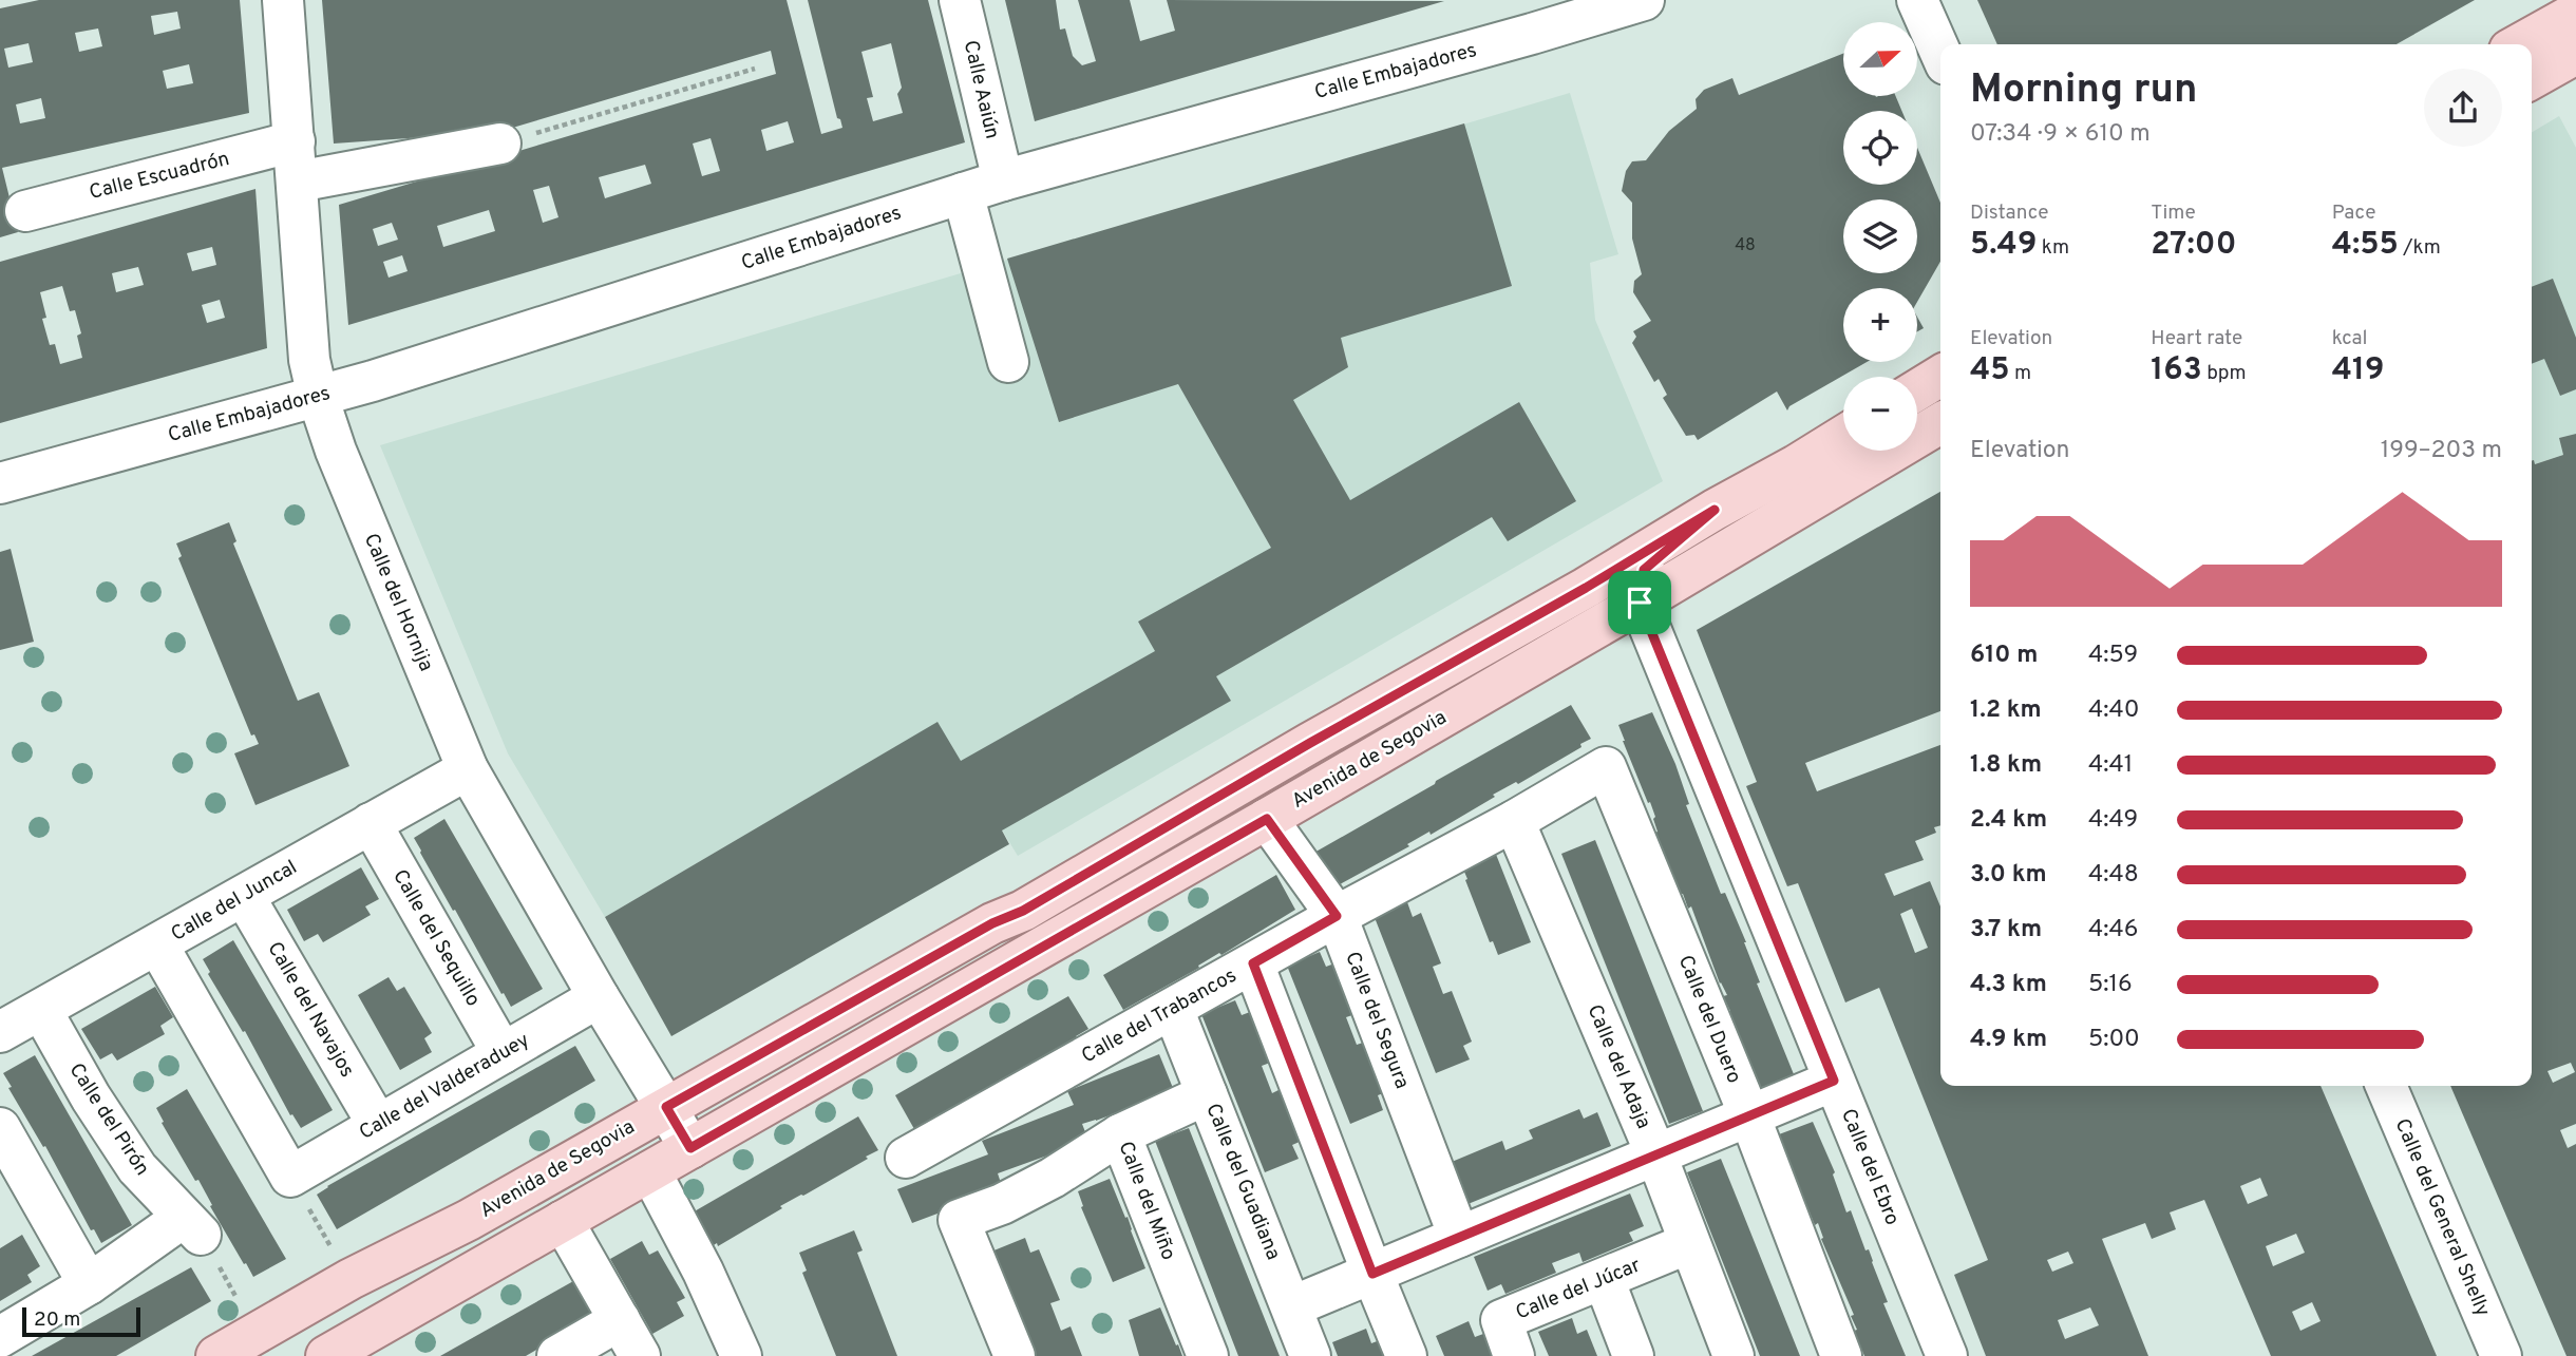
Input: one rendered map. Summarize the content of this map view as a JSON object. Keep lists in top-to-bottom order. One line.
{"streets":{"main road":["Avenida de Segovia"],"street":["Calle Embajadores","Calle Aaiún","Calle Escuadrón","Calle del Hornija","Calle del Juncal","Calle del Sequillo","Calle del Navajos","Calle del Trabancos","Calle del Duero","Calle del Segura","Calle del Adaja","Calle del Valderaduey","Calle del Pirón","Calle del Ebro","Calle del Guadiana","Calle del Miño","Calle del General Shelly","Calle del Júcar"]},"crossings":[["Calle Embajadores","Calle Aaiún"],["Calle Embajadores","Calle del Hornija"],["Calle Escuadrón","Calle del Hornija"],["Calle del Hornija","Avenida de Segovia"],["Calle del Hornija","Calle del Juncal"],["Calle del Hornija","Calle del Valderaduey"],["Avenida de Segovia","Calle del Segura"],["Avenida de Segovia","Calle del Ebro"],["Calle del Juncal","Calle del Sequillo"],["Calle del Juncal","Calle del Navajos"],["Calle del Juncal","Calle del Pirón"],["Calle del Sequillo","Calle del Valderaduey"],["Calle del Navajos","Calle del Valderaduey"],["Calle del Trabancos","Calle del Duero"],["Calle del Trabancos","Calle del Segura"],["Calle del Trabancos","Calle del Adaja"],["Calle del Trabancos","Calle del Guadiana"],["Calle del Adaja","Calle del Júcar"],["Calle del Guadiana","Calle del Miño"]],"house_numbers":["48"],"scale_bar":"20 m","north":"right","page":{"map_buttons":["+","−"],"heading":["Morning run","07:34 · 9 × 610 m"],"stats":[["Distance","5.49 km"],["Time","27:00"],["Pace","4:55 /km"],["Elevation","45 m"],["Heart rate","163 bpm"],["kcal","419"]],"chart":["Elevation","199–203 m"],"list":[{"name":"610 m","note":"4:59"},{"name":"1.2 km","note":"4:40"},{"name":"1.8 km","note":"4:41"},{"name":"2.4 km","note":"4:49"},{"name":"3.0 km","note":"4:48"},{"name":"3.7 km","note":"4:46"},{"name":"4.3 km","note":"5:16"},{"name":"4.9 km","note":"5:00"}],"scale":"20 m"}}
